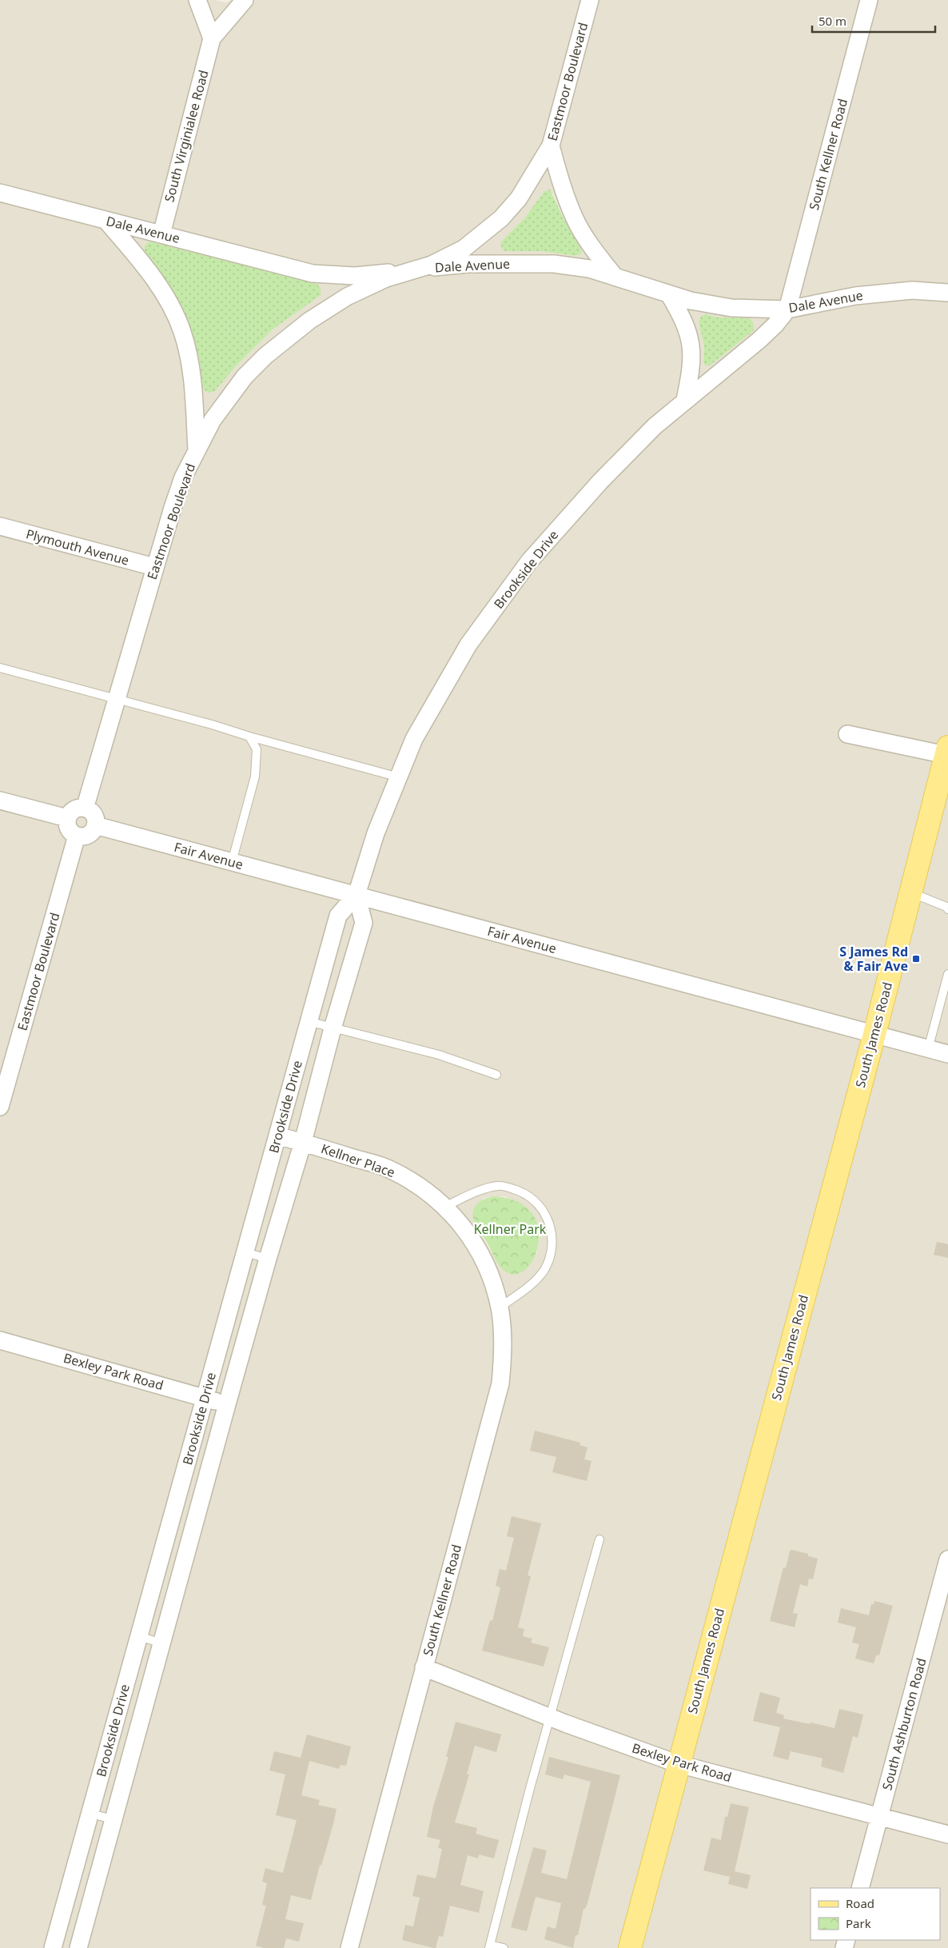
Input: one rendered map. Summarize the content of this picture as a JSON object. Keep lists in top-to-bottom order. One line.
{"streets":{"main road":["South James Road"],"street":["Eastmoor Boulevard","South Virginialee Road","South Kellner Road","Dale Avenue","Plymouth Avenue","Brookside Drive","Fair Avenue","Kellner Place","Bexley Park Road","South Ashburton Road"]},"crossings":[["Eastmoor Boulevard","Dale Avenue"],["Eastmoor Boulevard","Plymouth Avenue"],["Eastmoor Boulevard","Fair Avenue"],["South Virginialee Road","Dale Avenue"],["South Kellner Road","Dale Avenue"],["South Kellner Road","Brookside Drive"],["South Kellner Road","Kellner Place"],["South Kellner Road","Bexley Park Road"],["Dale Avenue","Brookside Drive"],["Brookside Drive","Fair Avenue"],["Brookside Drive","Kellner Place"],["Brookside Drive","Bexley Park Road"],["Fair Avenue","South James Road"],["South James Road","Bexley Park Road"],["Bexley Park Road","South Ashburton Road"]],"parks":["Kellner Park"],"places":{"transit":["S James Rd & Fair Ave"]},"legend":["Road","Park"],"scale_bar":"50 m"}
